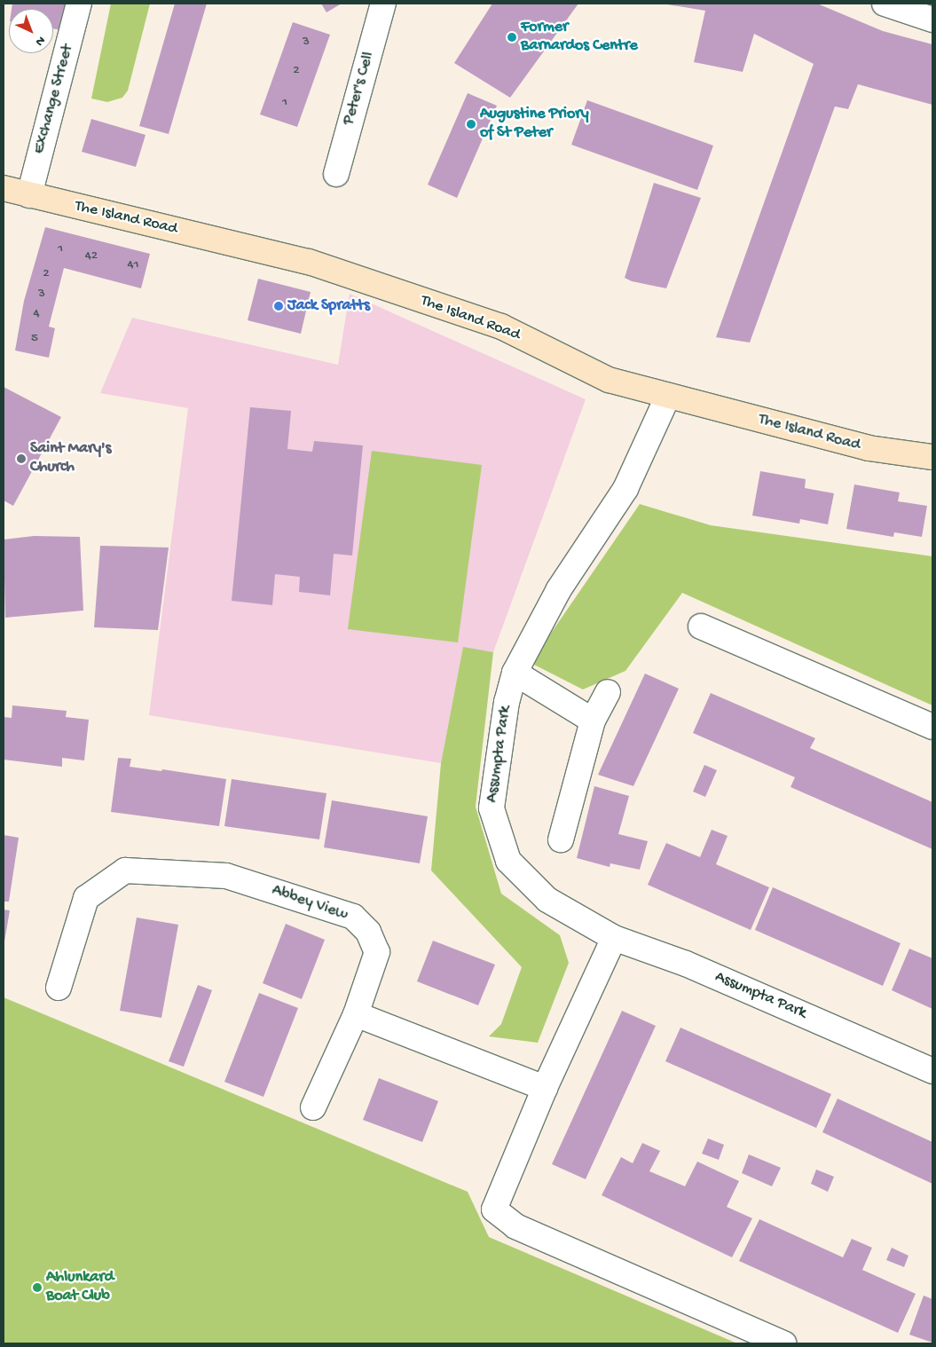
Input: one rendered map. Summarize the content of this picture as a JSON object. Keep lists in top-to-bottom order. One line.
{"streets":{"main road":["The Island Road"],"street":["Peter's Cell","Exchange Street","Assumpta Park","Abbey View"]},"crossings":[["Exchange Street","The Island Road"],["The Island Road","Assumpta Park"]],"places":["Former Barnardos Centre","Augustine Priory of St Peter","Jack Spratts","Saint Mary's Church","Ahlunkard Boat Club"],"house_numbers":["3","2","1","1","42","41","2","3","4","5"],"north":"bottom right"}
